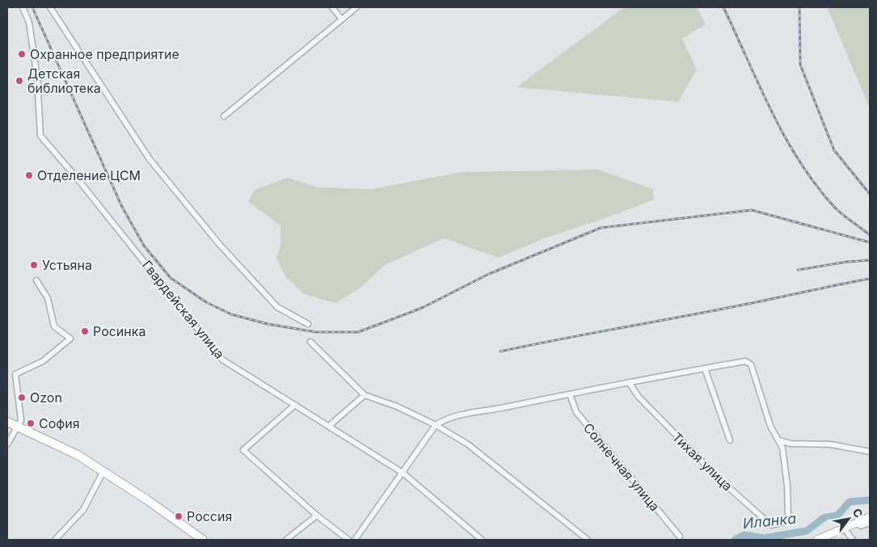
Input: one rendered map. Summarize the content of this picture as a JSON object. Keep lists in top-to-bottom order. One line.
{"streets":{"street":["Гвардейская улица","Тихая улица","Солнечная улица"]},"water":["Иланка"],"places":["Охранное предприятие","Детская библиотека","Отделение ЦСМ","Устьяна","Росинка","Ozon","София","Россия"],"north":"top right"}
